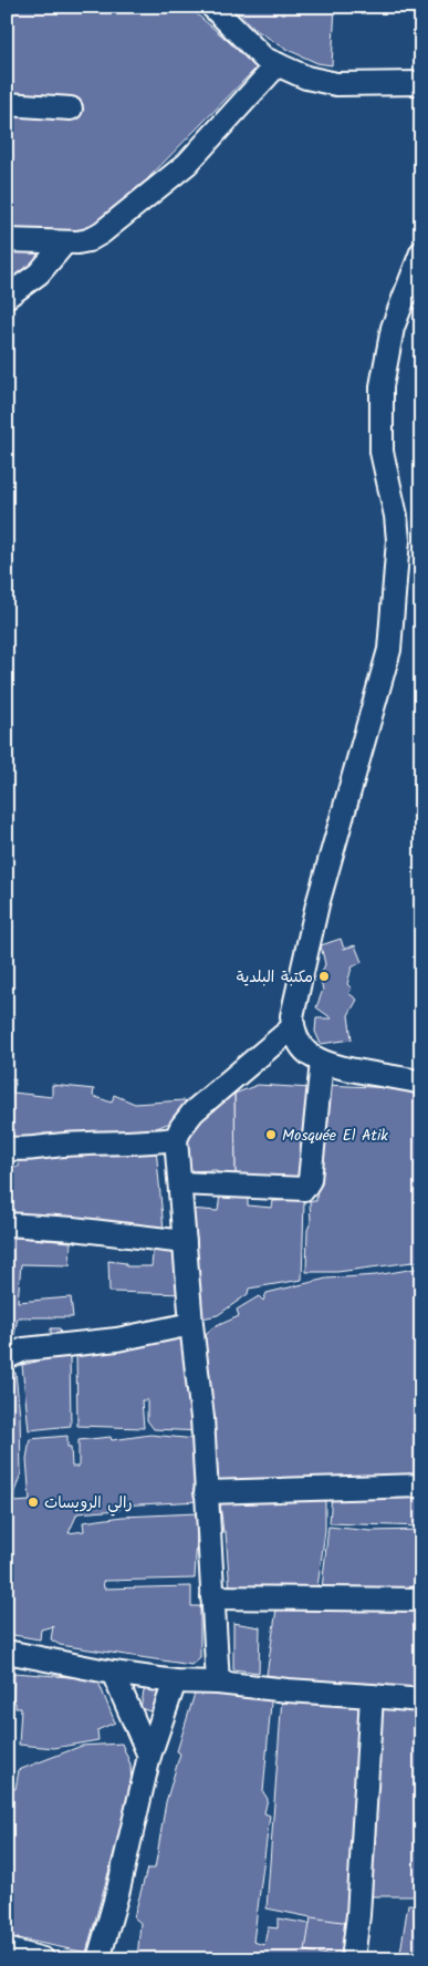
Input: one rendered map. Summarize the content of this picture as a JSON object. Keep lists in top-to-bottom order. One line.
{"places":["مكتبة البلدية","Mosquée El Atik","رالي الرويسات"]}
